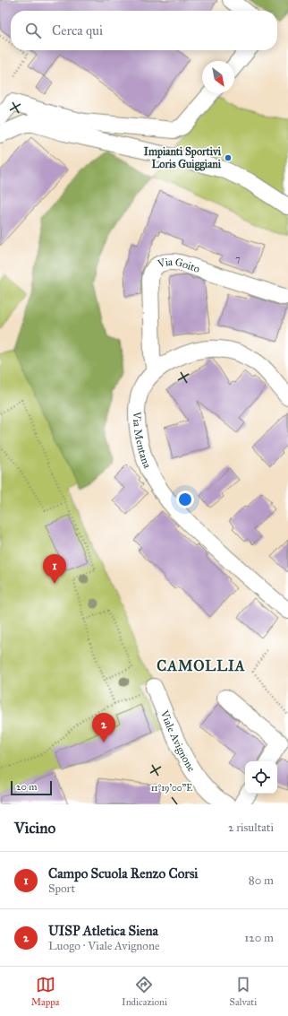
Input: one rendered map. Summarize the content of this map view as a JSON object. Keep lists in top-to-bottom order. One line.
{"streets":{"street":["Via Goito","Via Mentana","Viale Avignone"]},"crossings":[["Via Goito","Via Mentana"]],"districts":["CAMOLLIA"],"places":["Impianti Sportivi Loris Guiggiani"],"house_numbers":["7"],"scale_bar":"20 m","north":"bottom right","page":{"search":"Cerca qui","pins":["1","2"],"scale":"20 m","heading":["Vicino","2 risultati"],"list":[{"mark":"1","name":"Campo Scuola Renzo Corsi","note":"Sport","value":"80 m"},{"mark":"2","name":"UISP Atletica Siena","note":"Luogo · Viale Avignone","value":"120 m"}],"nav":["Mappa","Indicazioni","Salvati"]},"coordinates":["11°19'00\"E"]}
